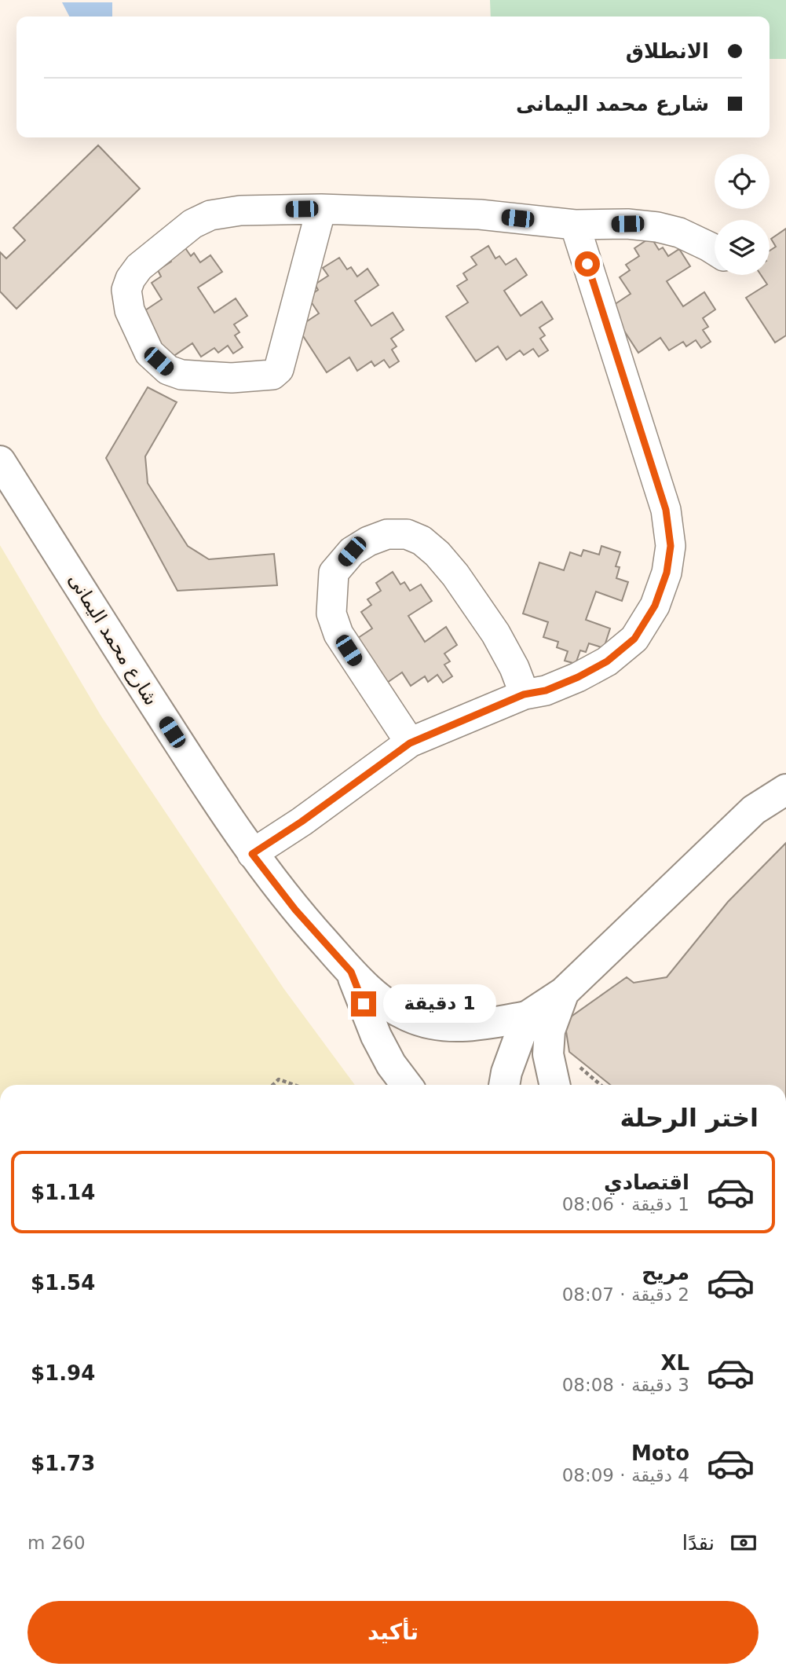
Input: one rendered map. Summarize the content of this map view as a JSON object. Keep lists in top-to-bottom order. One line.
{"streets":{"main road":["شارع محمد اليمانى"]},"page":{"banner":["الانطلاق","شارع محمد اليمانى"],"bubble":"1 دقيقة","heading":"اختر الرحلة","list":[{"name":"اقتصادي","note":"1 دقيقة · 08:06","value":"$1.14"},{"name":"مريح","note":"2 دقيقة · 08:07","value":"$1.54"},{"name":"XL","note":"3 دقيقة · 08:08","value":"$1.94"},{"name":"Moto","note":"4 دقيقة · 08:09","value":"$1.73"}],"pay":["نقدًا","260 m"],"buttons":"تأكيد"}}
